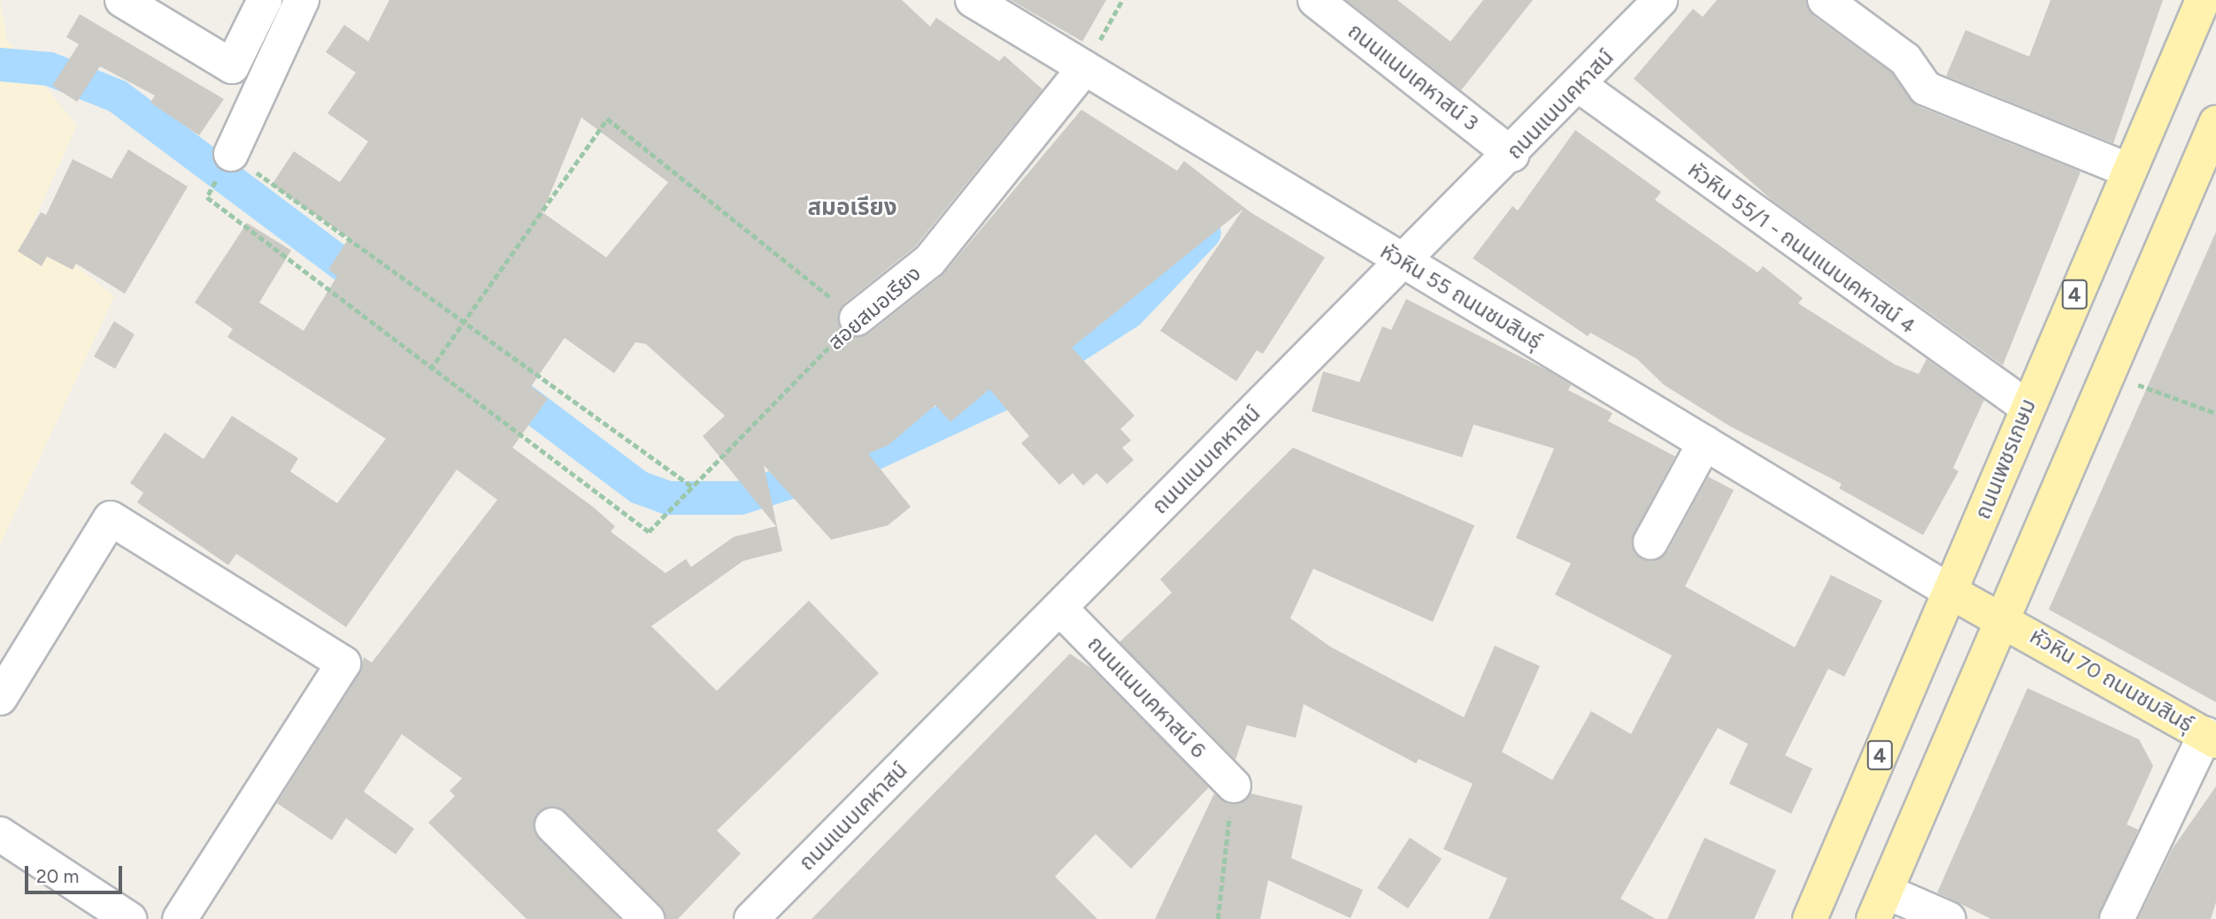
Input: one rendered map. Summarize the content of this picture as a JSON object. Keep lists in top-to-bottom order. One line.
{"streets":{"main road":["4","ถนนเพชรเกษม","หัวหิน 70 ถนนชมสินธุ์"],"street":["ถนนแนบเคหาสน์ 3","ถนนแนบเคหาสน์","หัวหิน 55/1 - ถนนแนบเคหาสน์ 4","หัวหิน 55 ถนนชมสินธุ์","สอยสมอเรียง","ถนนแนบเคหาสน์ 6"]},"crossings":[["ถนนแนบเคหาสน์ 3","ถนนแนบเคหาสน์"],["ถนนแนบเคหาสน์","หัวหิน 55/1 - ถนนแนบเคหาสน์ 4"],["ถนนแนบเคหาสน์","หัวหิน 55 ถนนชมสินธุ์"],["ถนนแนบเคหาสน์","ถนนแนบเคหาสน์ 6"],["หัวหิน 55/1 - ถนนแนบเคหาสน์ 4","ถนนเพชรเกษม"],["หัวหิน 55 ถนนชมสินธุ์","สอยสมอเรียง"],["หัวหิน 55 ถนนชมสินธุ์","ถนนเพชรเกษม"],["หัวหิน 55 ถนนชมสินธุ์","หัวหิน 70 ถนนชมสินธุ์"],["ถนนเพชรเกษม","หัวหิน 70 ถนนชมสินธุ์"]],"districts":["สมอเรียง"],"scale_bar":"20 m"}
